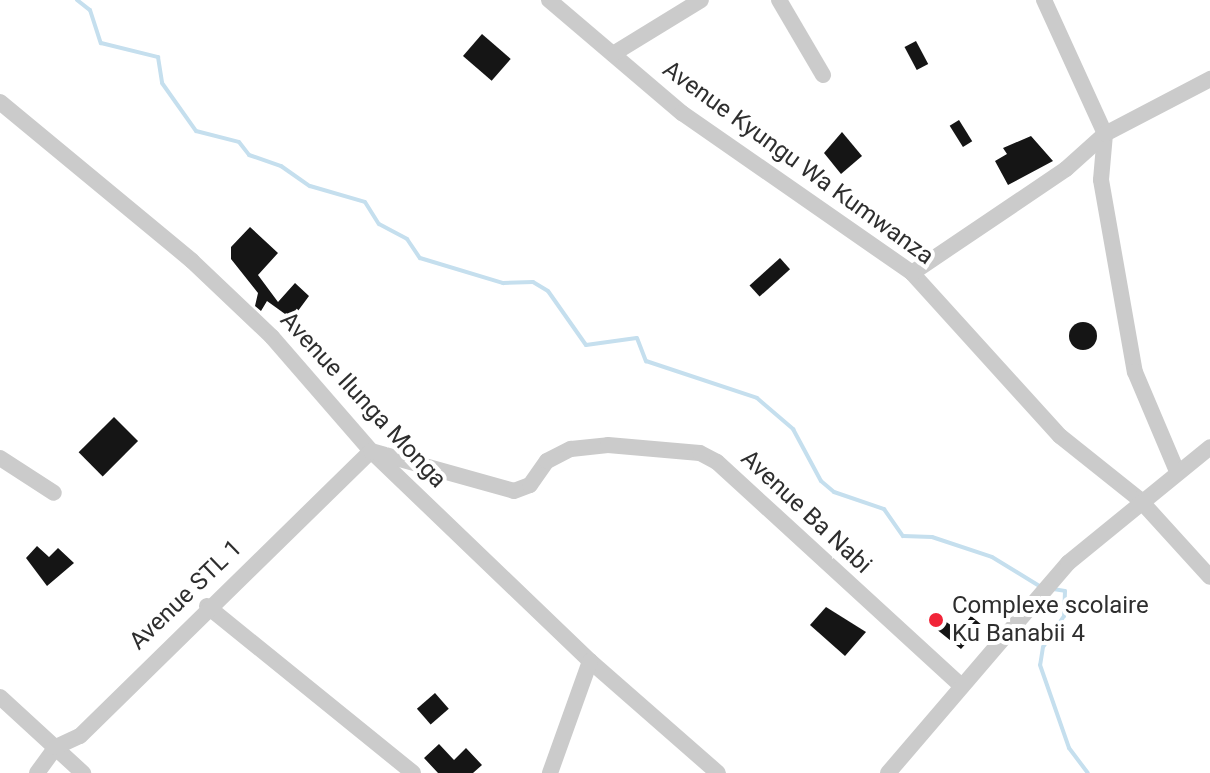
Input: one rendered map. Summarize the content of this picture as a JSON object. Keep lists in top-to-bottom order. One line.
{"streets":{"street":["Avenue Kyungu Wa Kumwanza","Avenue Ilunga Monga","Avenue Ba Nabi","Avenue STL 1"]},"crossings":[["Avenue Ilunga Monga","Avenue Ba Nabi"],["Avenue Ilunga Monga","Avenue STL 1"],["Avenue Ba Nabi","Avenue STL 1"]],"places":["Complexe scolaire Ku Banabii 4"]}
